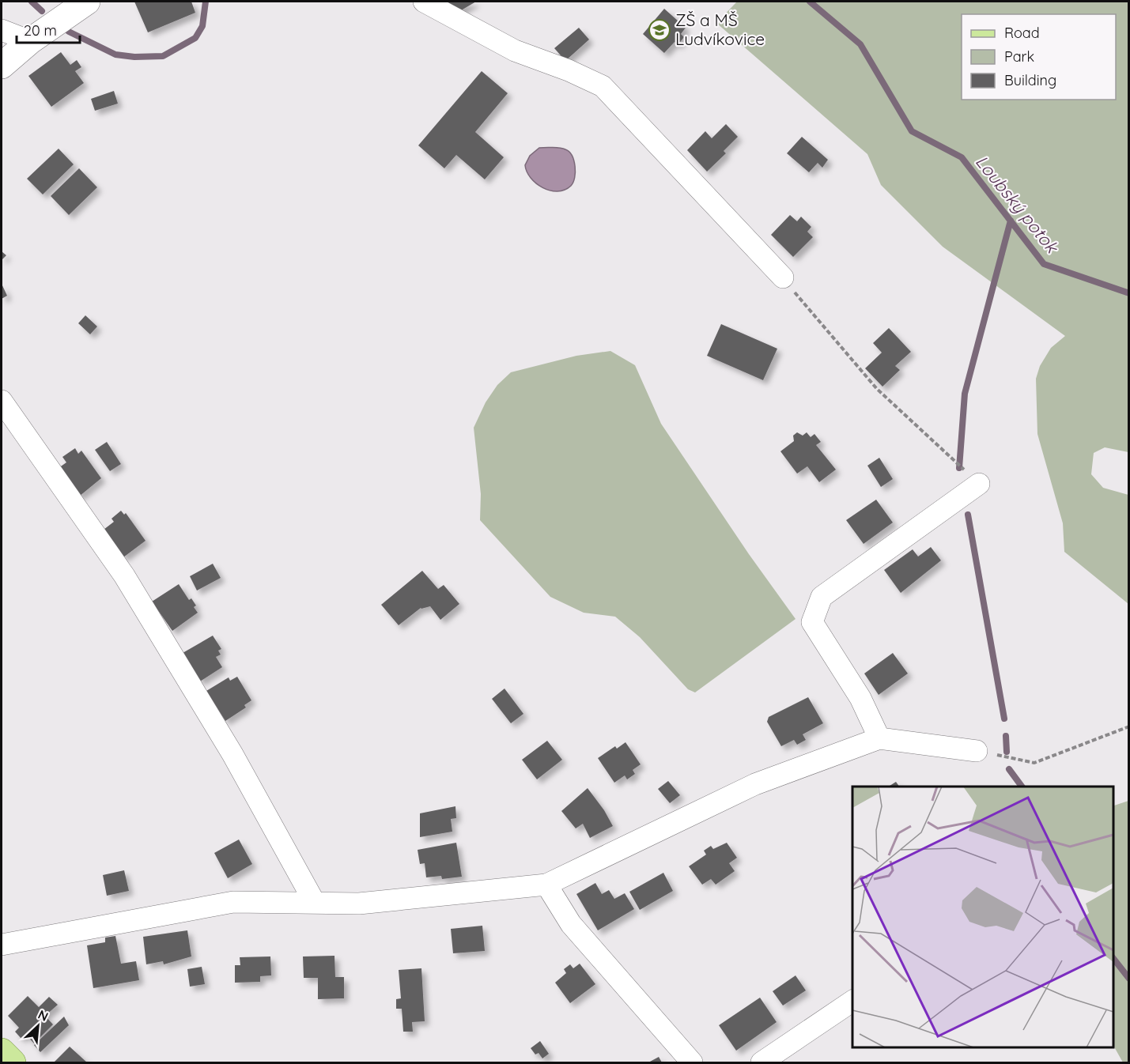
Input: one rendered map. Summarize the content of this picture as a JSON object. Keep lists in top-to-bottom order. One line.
{"water":["Loubský potok"],"places":{"school or university":["ZŠ a MŠ Ludvíkovice"]},"legend":["Road","Park","Building"],"scale_bar":"20 m","north":"top right"}
